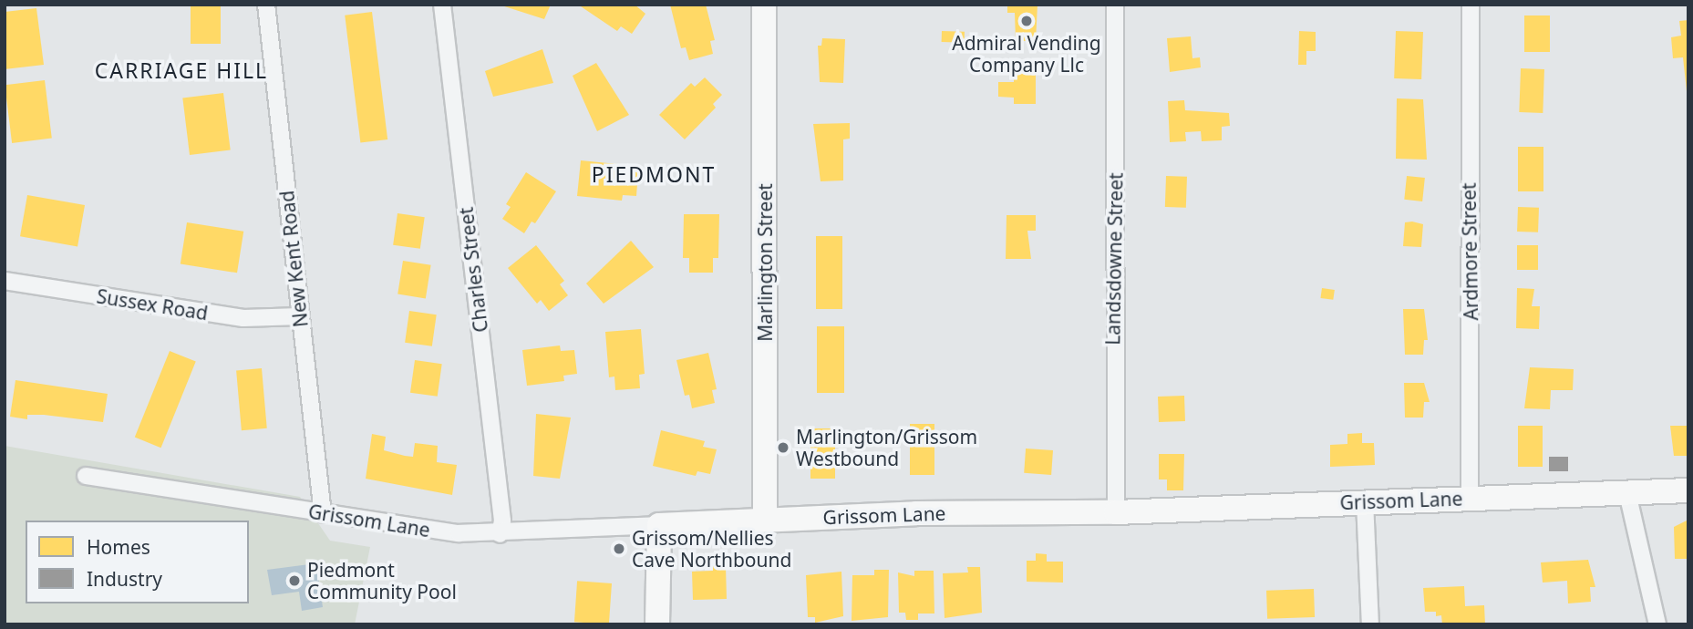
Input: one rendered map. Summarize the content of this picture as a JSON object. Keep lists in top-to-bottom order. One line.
{"streets":{"street":["Ardmore Street","New Kent Road","Landsdowne Street","Marlington Street","Charles Street","Sussex Road","Grissom Lane"]},"crossings":[["Ardmore Street","Grissom Lane"],["New Kent Road","Sussex Road"],["New Kent Road","Grissom Lane"],["Landsdowne Street","Grissom Lane"],["Marlington Street","Grissom Lane"],["Charles Street","Grissom Lane"]],"districts":["CARRIAGE HILL","PIEDMONT"],"places":["Admiral Vending Company Llc","Marlington/Grissom Westbound","Grissom/Nellies Cave Northbound","Piedmont Community Pool"],"legend":["Homes","Industry"]}
